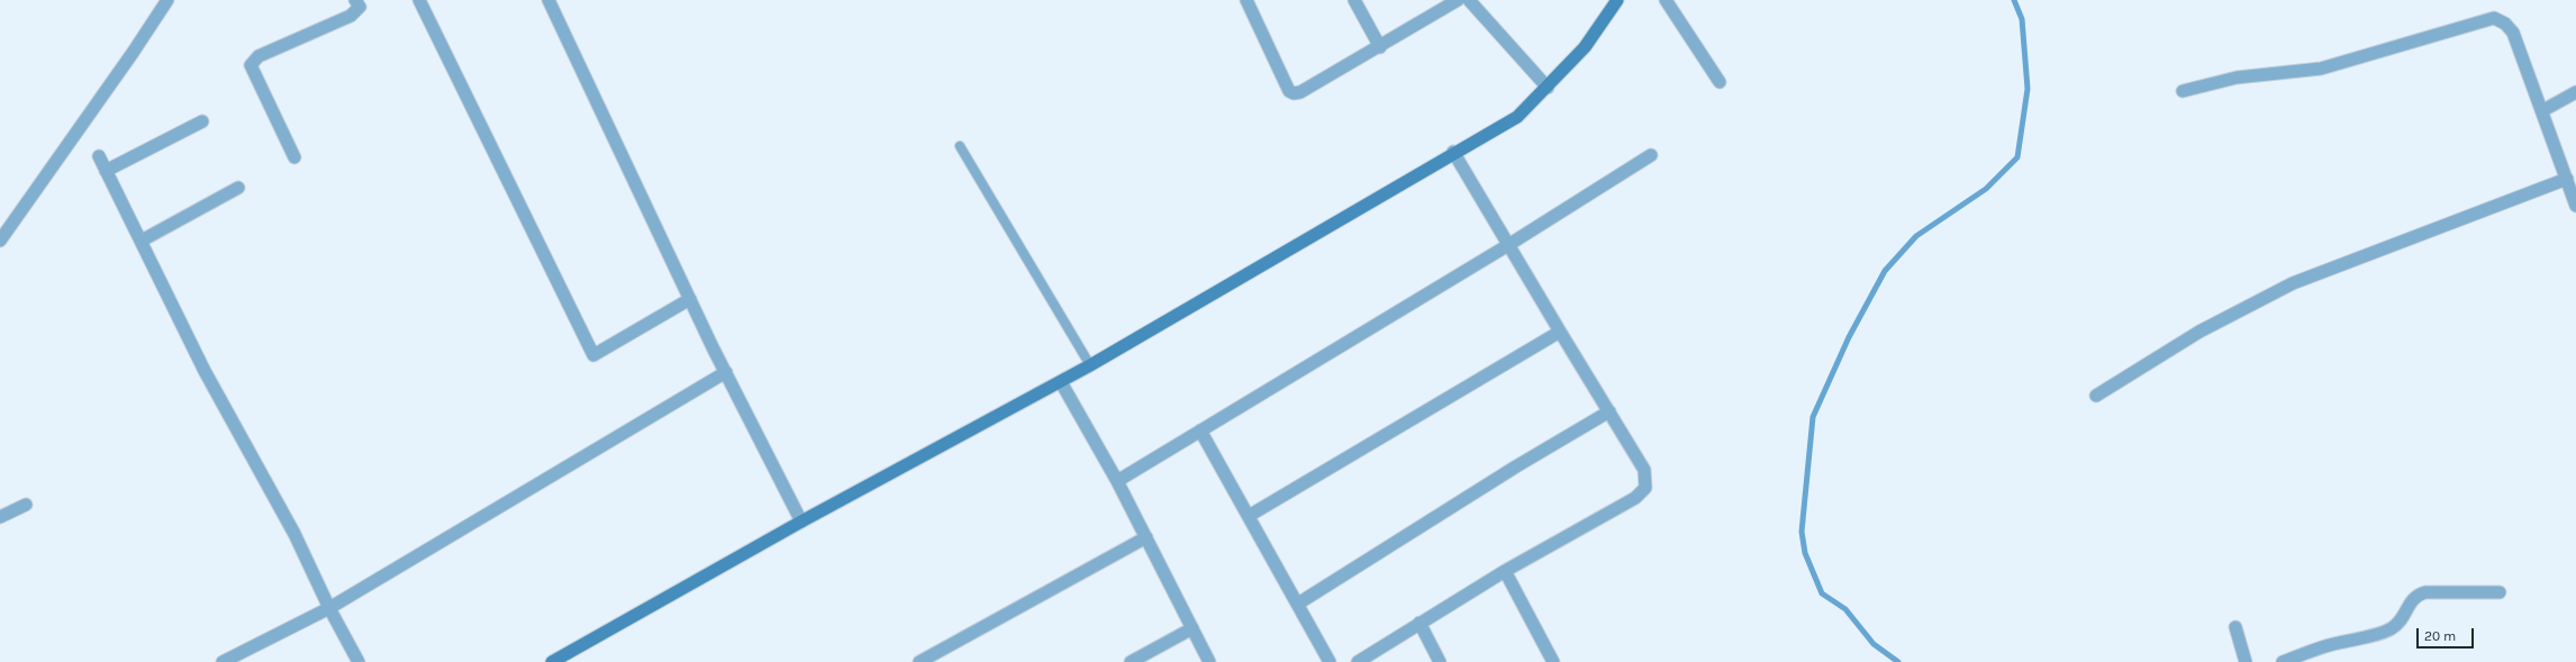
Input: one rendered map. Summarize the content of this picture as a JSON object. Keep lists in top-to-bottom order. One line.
{"scale_bar":"20 m"}
